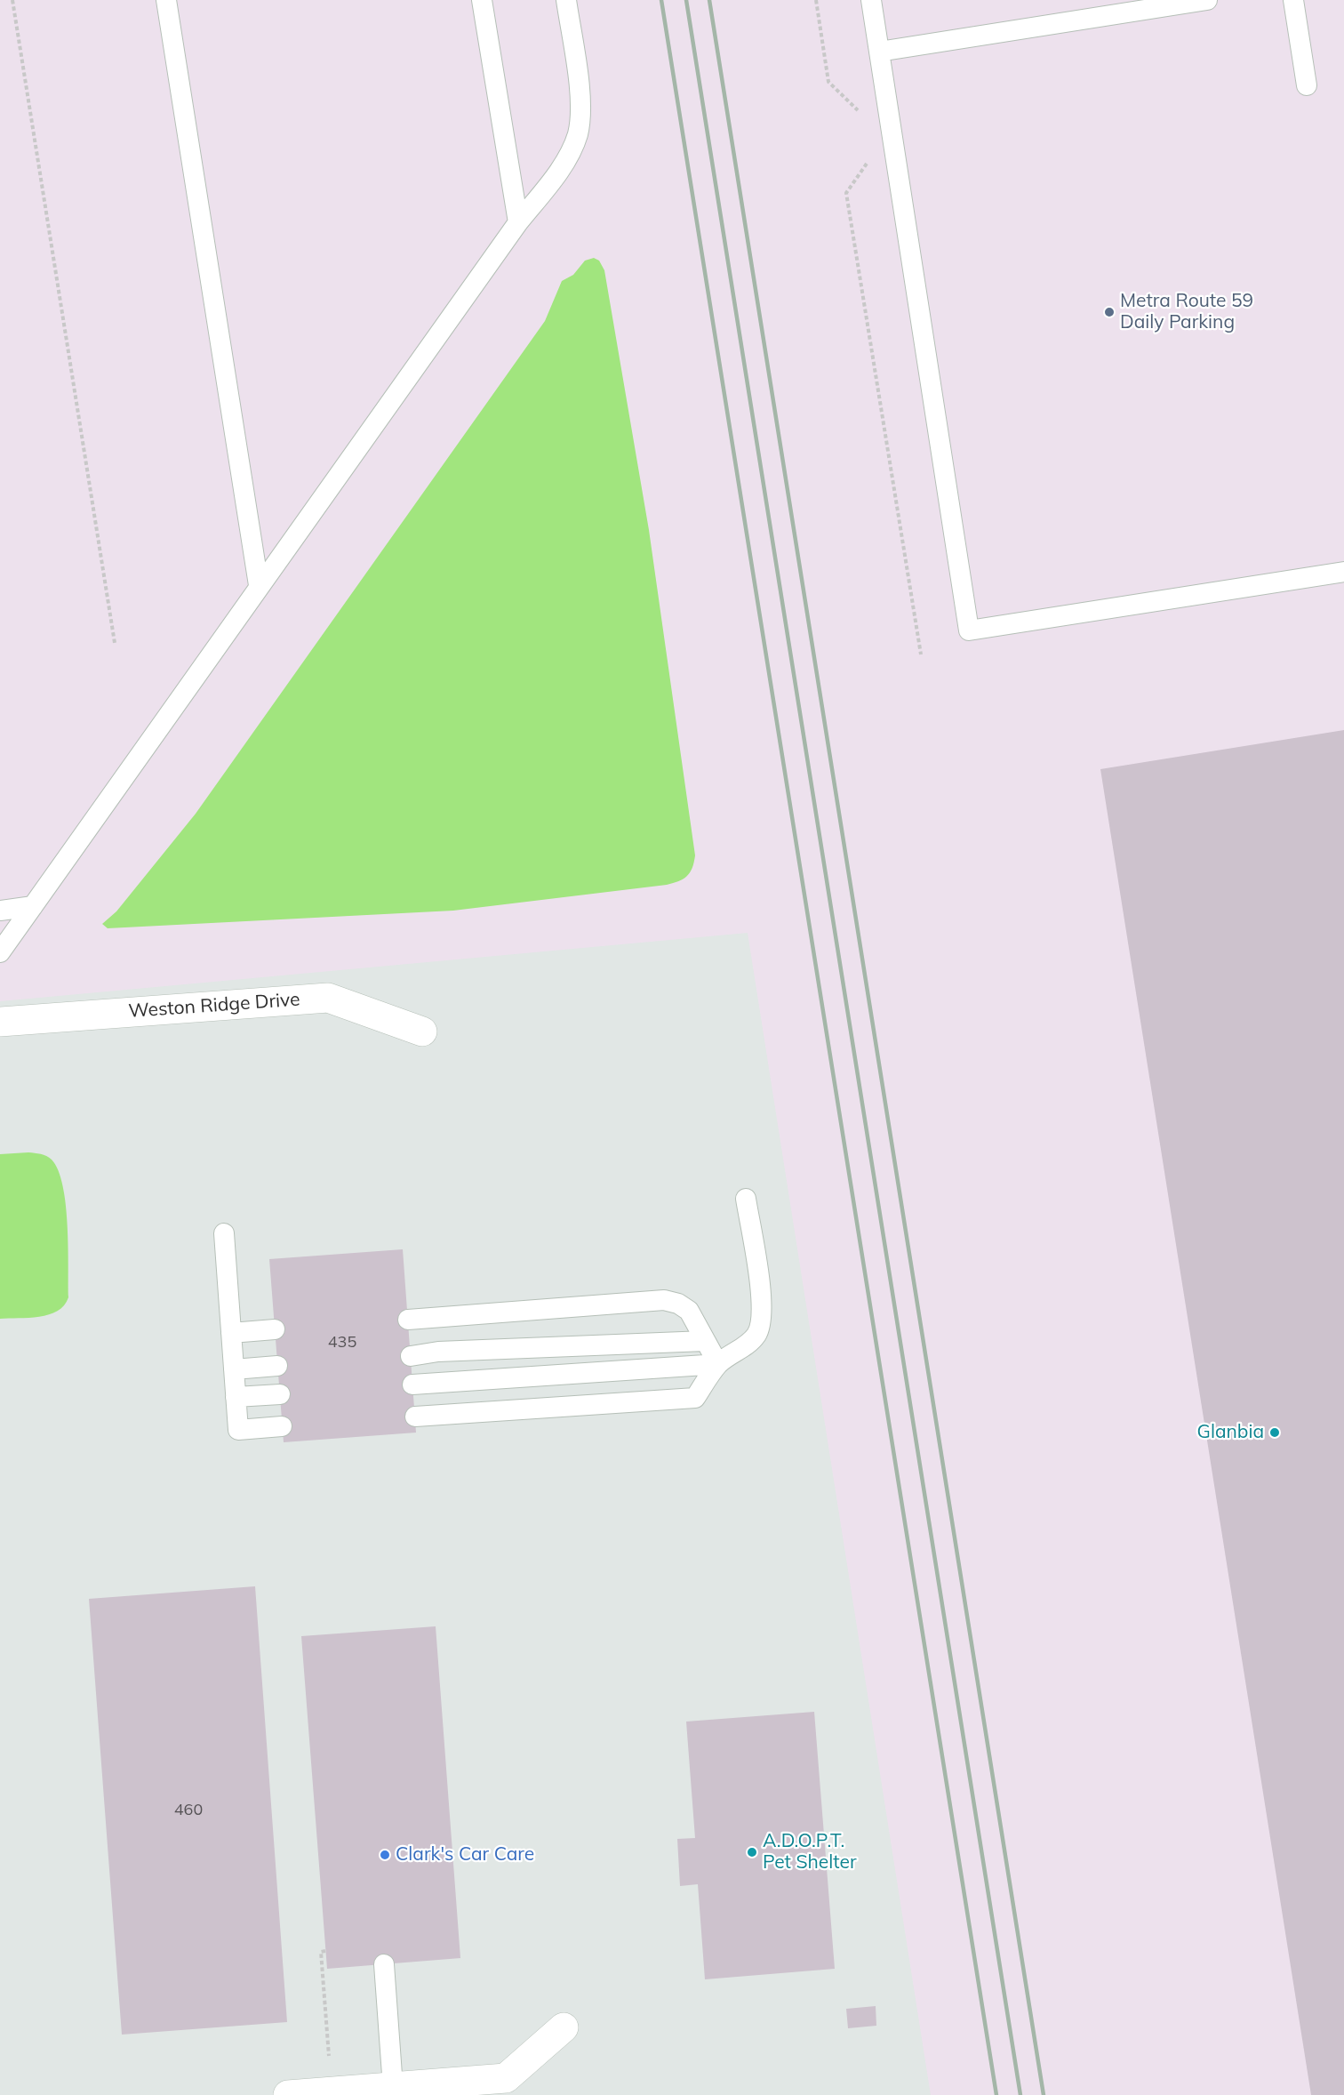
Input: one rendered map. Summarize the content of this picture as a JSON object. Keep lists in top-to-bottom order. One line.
{"streets":{"street":["Weston Ridge Drive"]},"places":["Metra Route 59 Daily Parking","Glanbia","A.D.O.P.T. Pet Shelter","Clark's Car Care"],"house_numbers":["435","460"]}
